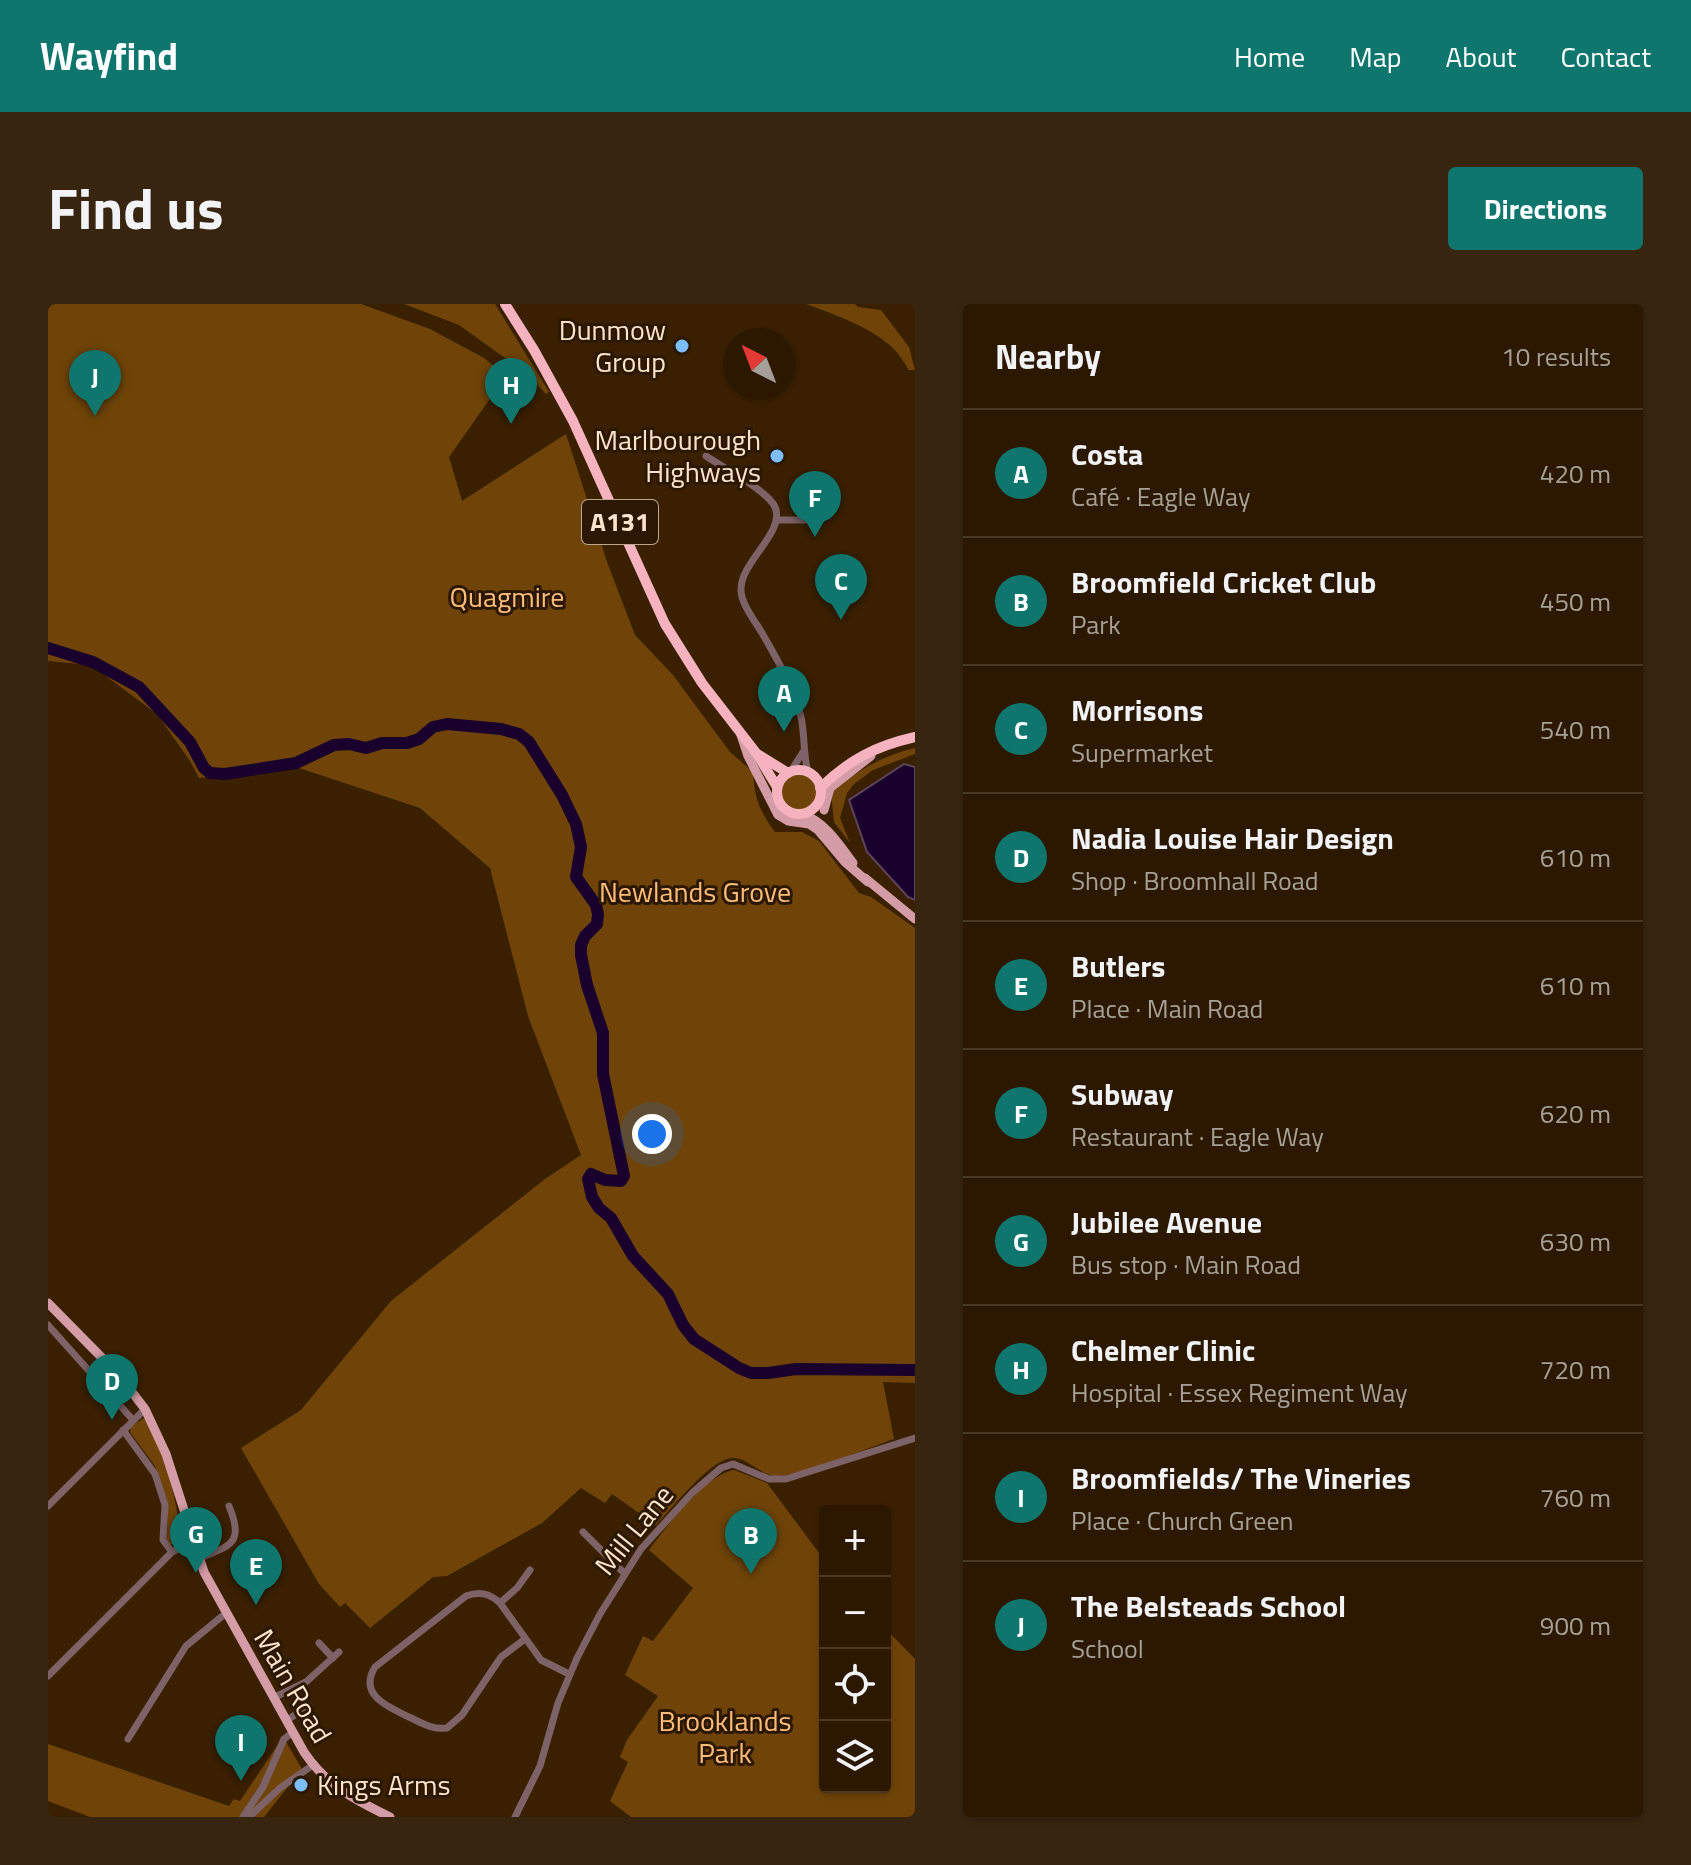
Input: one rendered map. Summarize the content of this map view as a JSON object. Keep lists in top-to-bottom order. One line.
{"streets":{"highway":["A131"],"main road":["Main Road"],"street":["Mill Lane"]},"parks":["Quagmire","Newlands Grove","Brooklands Park"],"places":["Dunmow Group","Marlbourough Highways","Kings Arms"],"north":"top left","page":{"header":"Wayfind","nav":["Home","Map","About","Contact"],"title":"Find us","buttons":"Directions","heading":["Nearby","10 results"],"pins":["J","H","F","C","A","D","G","B","E","I"],"list":[{"mark":"A","name":"Costa","note":"Café · Eagle Way","value":"420 m"},{"mark":"B","name":"Broomfield Cricket Club","note":"Park","value":"450 m"},{"mark":"C","name":"Morrisons","note":"Supermarket","value":"540 m"},{"mark":"D","name":"Nadia Louise Hair Design","note":"Shop · Broomhall Road","value":"610 m"},{"mark":"E","name":"Butlers","note":"Place · Main Road","value":"610 m"},{"mark":"F","name":"Subway","note":"Restaurant · Eagle Way","value":"620 m"},{"mark":"G","name":"Jubilee Avenue","note":"Bus stop · Main Road","value":"630 m"},{"mark":"H","name":"Chelmer Clinic","note":"Hospital · Essex Regiment Way","value":"720 m"},{"mark":"I","name":"Broomfields/ The Vineries","note":"Place · Church Green","value":"760 m"},{"mark":"J","name":"The Belsteads School","note":"School","value":"900 m"}],"map_buttons":["+","−"]}}
